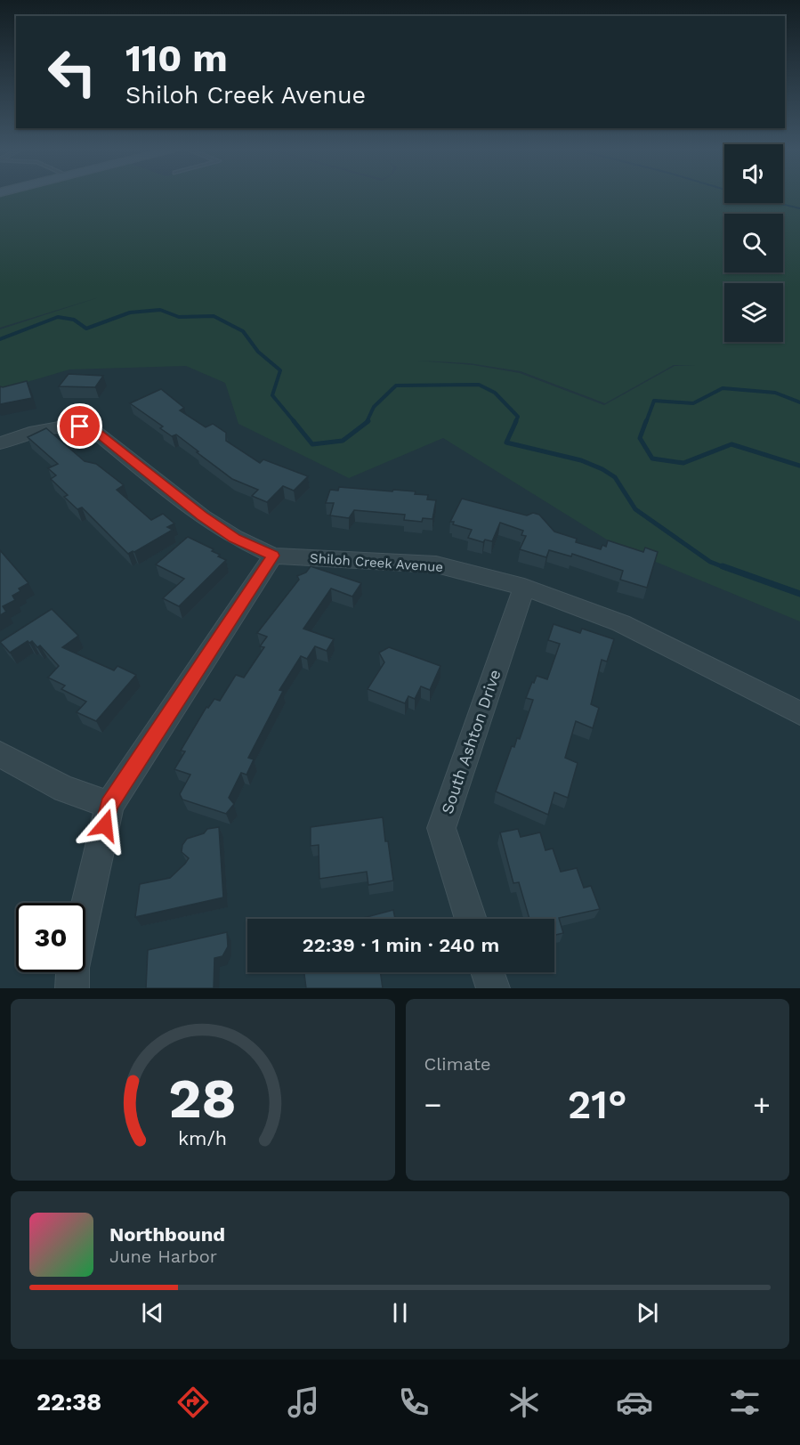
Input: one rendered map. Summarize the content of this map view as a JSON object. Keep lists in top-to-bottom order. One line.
{"streets":{"street":["Shiloh Creek Avenue","South Ashton Drive"]},"crossings":[["Shiloh Creek Avenue","South Ashton Drive"]],"page":{"turn":["110 m","Shiloh Creek Avenue"],"limit":"30","trip":"22:39 · 1 min · 240 m","tile":"Climate","heat":["−","21°","+"],"song":["Northbound","June Harbor"],"tabs":"22:38","gauge":["28","km/h"]}}
